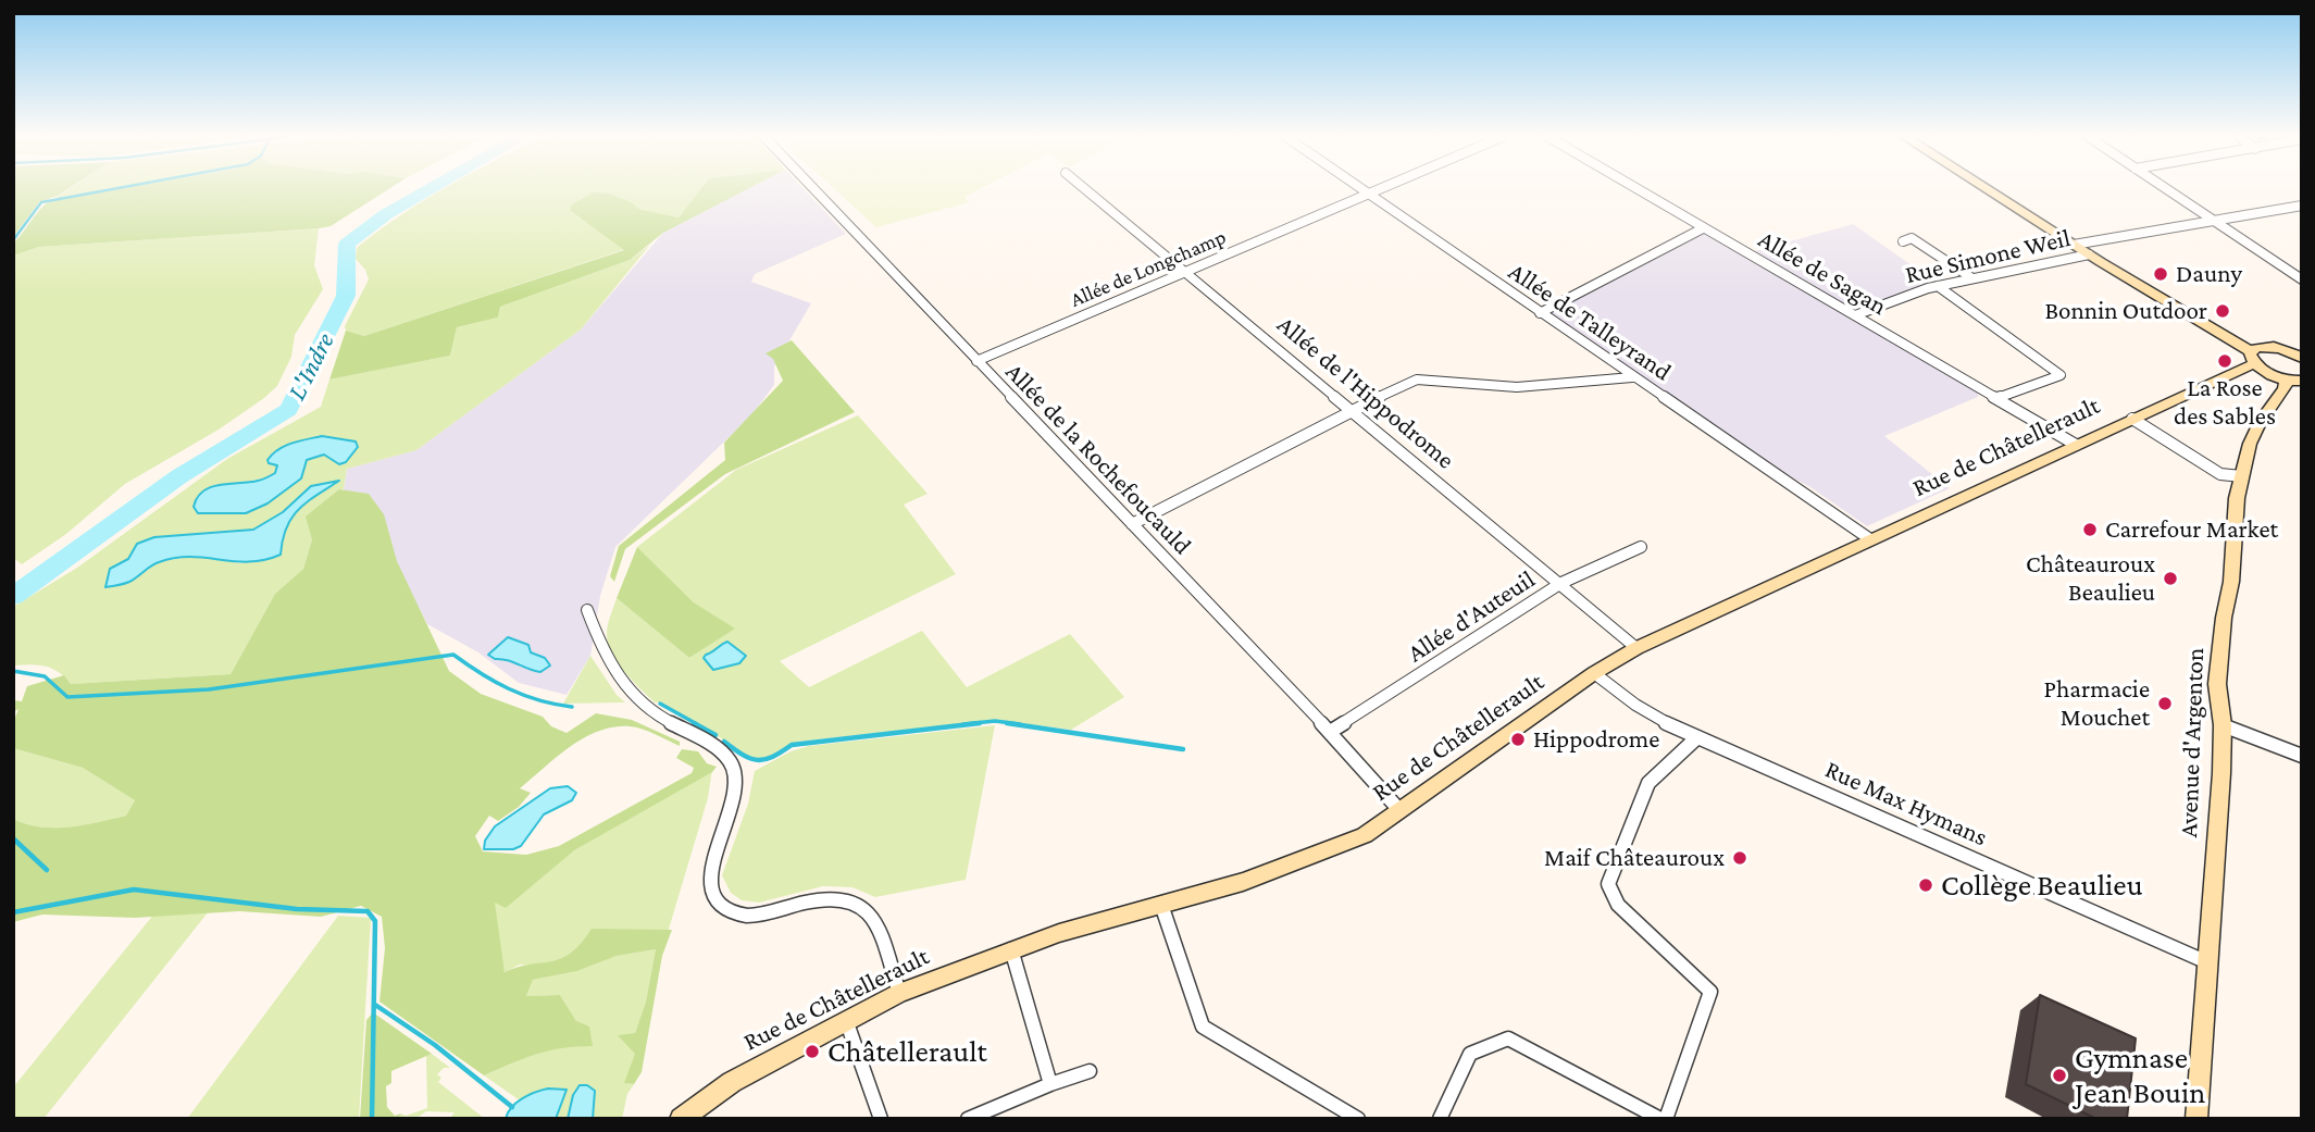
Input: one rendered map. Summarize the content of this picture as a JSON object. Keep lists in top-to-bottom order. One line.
{"streets":{"main road":["Rue de Châtellerault","Avenue d'Argenton"],"street":["Rue Simone Weil","Allée de Longchamp","Allée de Sagan","Allée de Talleyrand","Allée de l'Hippodrome","Allée de la Rochefoucauld","Allée d'Auteuil","Rue Max Hymans"]},"crossings":[["Rue Simone Weil","Allée de Sagan"],["Allée de Longchamp","Allée de Talleyrand"],["Allée de Longchamp","Allée de l'Hippodrome"],["Allée de Longchamp","Allée de la Rochefoucauld"],["Allée de Sagan","Rue de Châtellerault"],["Allée de Talleyrand","Rue de Châtellerault"],["Allée de l'Hippodrome","Rue de Châtellerault"],["Allée de l'Hippodrome","Allée d'Auteuil"],["Rue de Châtellerault","Allée de la Rochefoucauld"],["Rue de Châtellerault","Rue Max Hymans"],["Allée de la Rochefoucauld","Allée d'Auteuil"],["Avenue d'Argenton","Rue Max Hymans"]],"water":["L'Indre"],"places":["Dauny","Bonnin Outdoor","La Rose des Sables","Carrefour Market","Châteauroux Beaulieu","Pharmacie Mouchet","Hippodrome","Maif Châteauroux","Collège Beaulieu","Châtellerault","Gymnase Jean Bouin"]}
